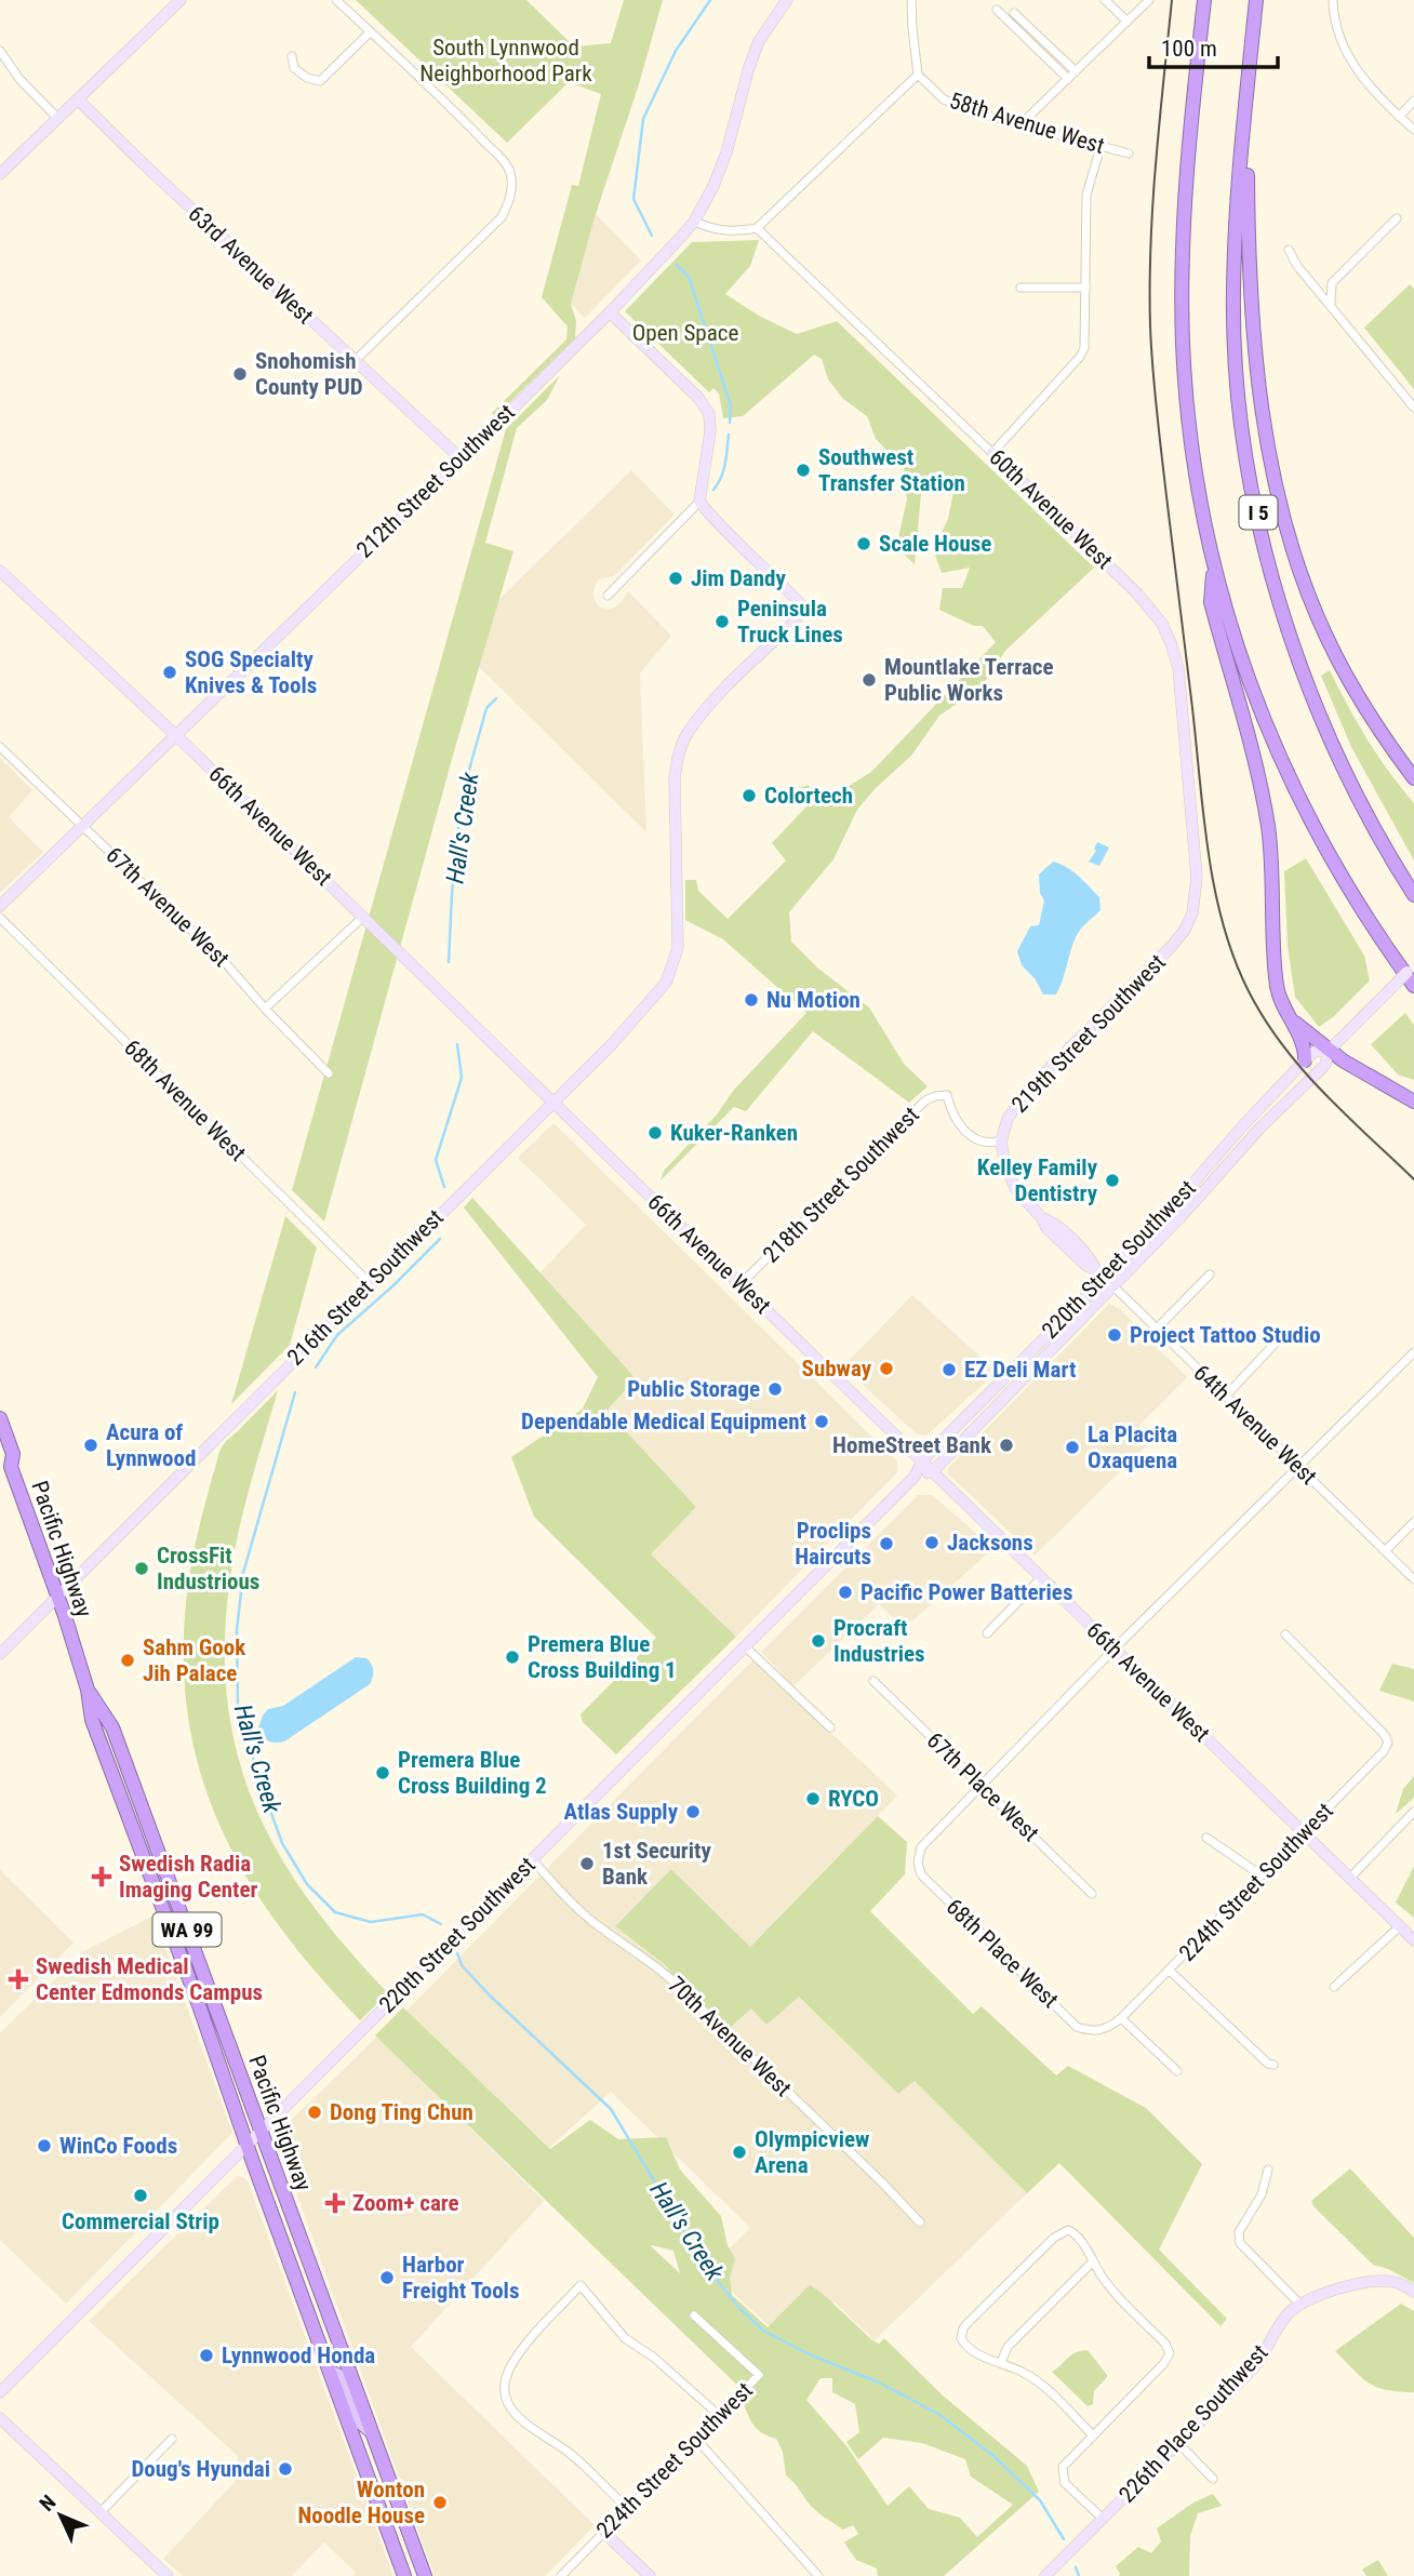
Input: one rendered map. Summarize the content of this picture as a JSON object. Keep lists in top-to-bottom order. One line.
{"streets":{"highway":["I 5","Pacific Highway","WA 99"],"main road":["63rd Avenue West","212th Street Southwest","60th Avenue West","66th Avenue West","219th Street Southwest","220th Street Southwest","216th Street Southwest","64th Avenue West","226th Place Southwest"],"street":["58th Avenue West","67th Avenue West","68th Avenue West","218th Street Southwest","67th Place West","224th Street Southwest","68th Place West","70th Avenue West"]},"crossings":[["63rd Avenue West","212th Street Southwest"],["212th Street Southwest","66th Avenue West"],["212th Street Southwest","67th Avenue West"],["60th Avenue West","219th Street Southwest"],["66th Avenue West","218th Street Southwest"],["66th Avenue West","220th Street Southwest"],["66th Avenue West","216th Street Southwest"],["66th Avenue West","224th Street Southwest"],["219th Street Southwest","218th Street Southwest"],["219th Street Southwest","64th Avenue West"],["68th Avenue West","216th Street Southwest"],["218th Street Southwest","64th Avenue West"],["220th Street Southwest","64th Avenue West"],["220th Street Southwest","Pacific Highway"],["220th Street Southwest","70th Avenue West"],["216th Street Southwest","Pacific Highway"],["67th Place West","68th Place West"],["224th Street Southwest","68th Place West"]],"water":["Hall's Creek"],"parks":["South Lynnwood Neighborhood Park","Open Space"],"places":{"other":["Snohomish County PUD","Southwest Transfer Station","Scale House","Jim Dandy","Peninsula Truck Lines","SOG Specialty Knives & Tools","Mountlake Terrace Public Works","Colortech","Nu Motion","Kuker-Ranken","Kelley Family Dentistry","Project Tattoo Studio","Subway","EZ Deli Mart","Public Storage","Dependable Medical Equipment","Acura of Lynnwood","HomeStreet Bank","La Placita Oxaquena","Jacksons","Proclips Haircuts","CrossFit Industrious","Pacific Power Batteries","Procraft Industries","Premera Blue Cross Building 1","Sahm Gook Jih Palace","Premera Blue Cross Building 2","RYCO","Atlas Supply","1st Security Bank","Dong Ting Chun","WinCo Foods","Olympicview Arena","Commercial Strip","Harbor Freight Tools","Lynnwood Honda","Doug's Hyundai","Wonton Noodle House"],"health":["Swedish Radia Imaging Center","Swedish Medical Center Edmonds Campus","Zoom+ care"]},"scale_bar":"100 m","north":"top left"}
